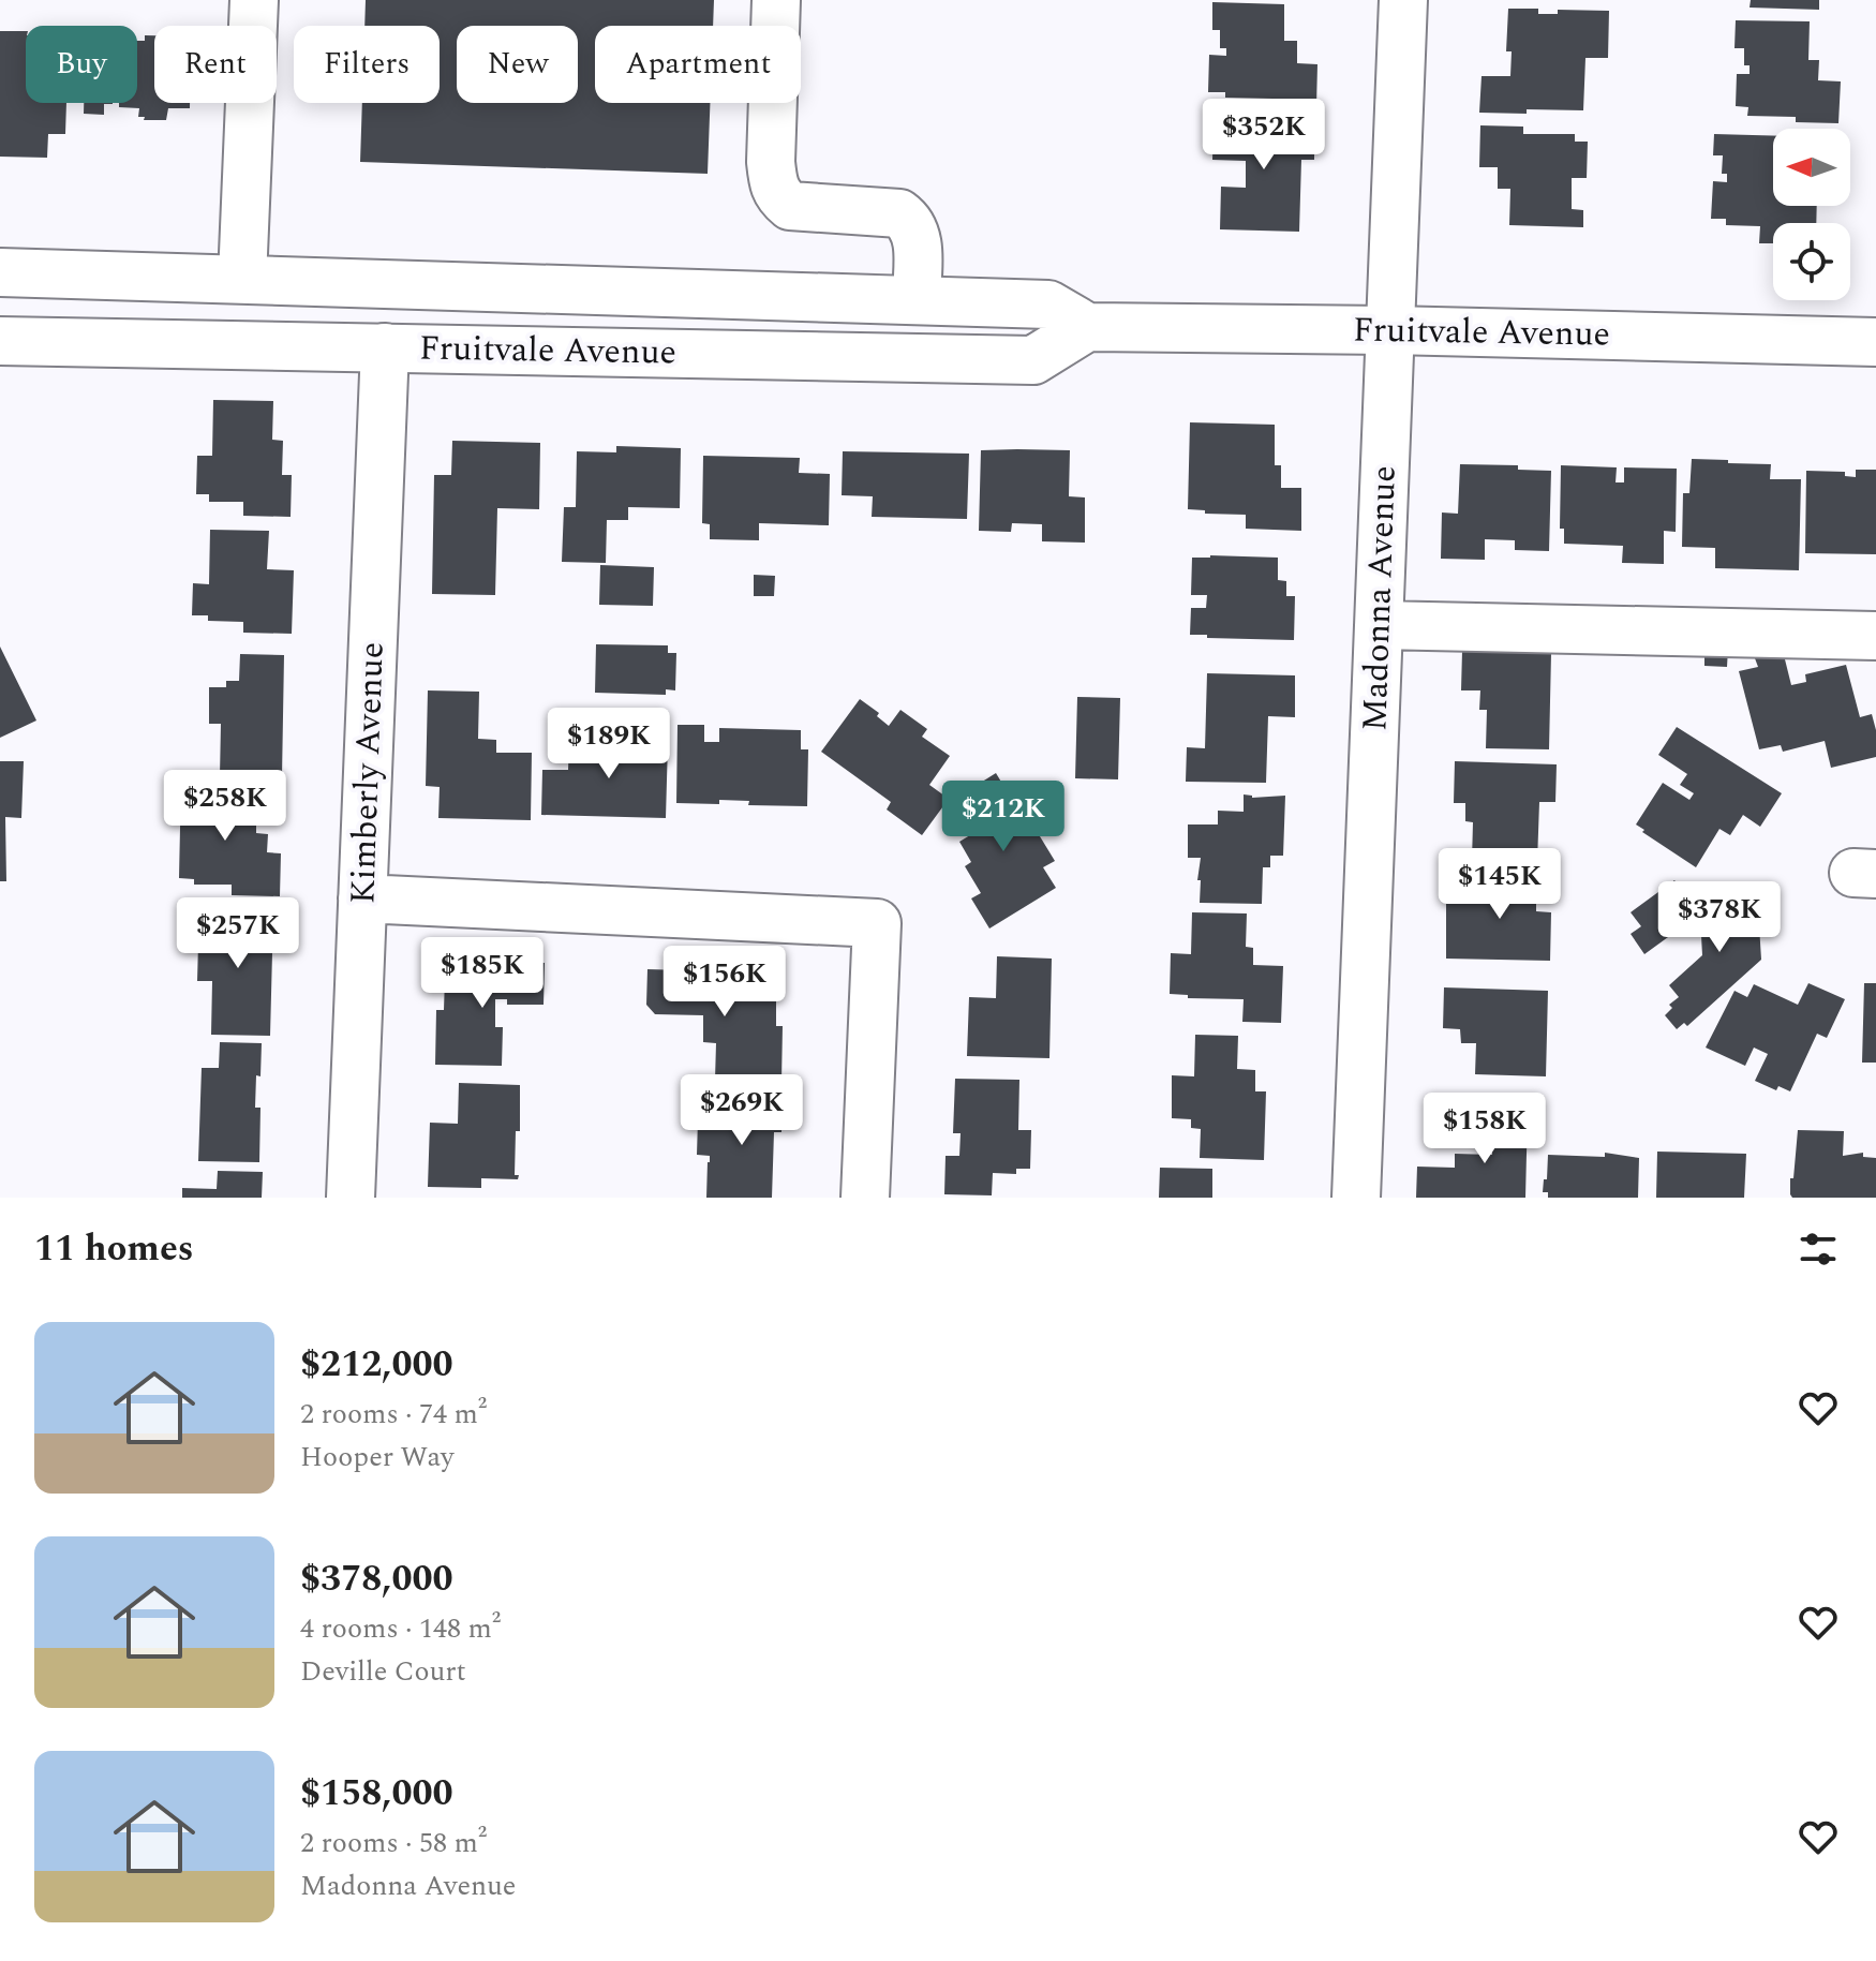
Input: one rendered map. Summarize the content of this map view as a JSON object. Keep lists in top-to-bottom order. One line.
{"streets":{"main road":["Fruitvale Avenue","Madonna Avenue","Kimberly Avenue"]},"crossings":[["Fruitvale Avenue","Madonna Avenue"],["Fruitvale Avenue","Kimberly Avenue"]],"north":"left","page":{"chip":["Buy","Rent","Filters","New","Apartment"],"price":["$352K","$189K","$258K","$212K","$145K","$378K","$257K","$185K","$156K","$269K","$158K"],"heading":"11 homes","list":[{"name":"$212,000","note":"2 rooms · 74 m² · Hooper Way"},{"name":"$378,000","note":"4 rooms · 148 m² · Deville Court"},{"name":"$158,000","note":"2 rooms · 58 m² · Madonna Avenue"}]}}
